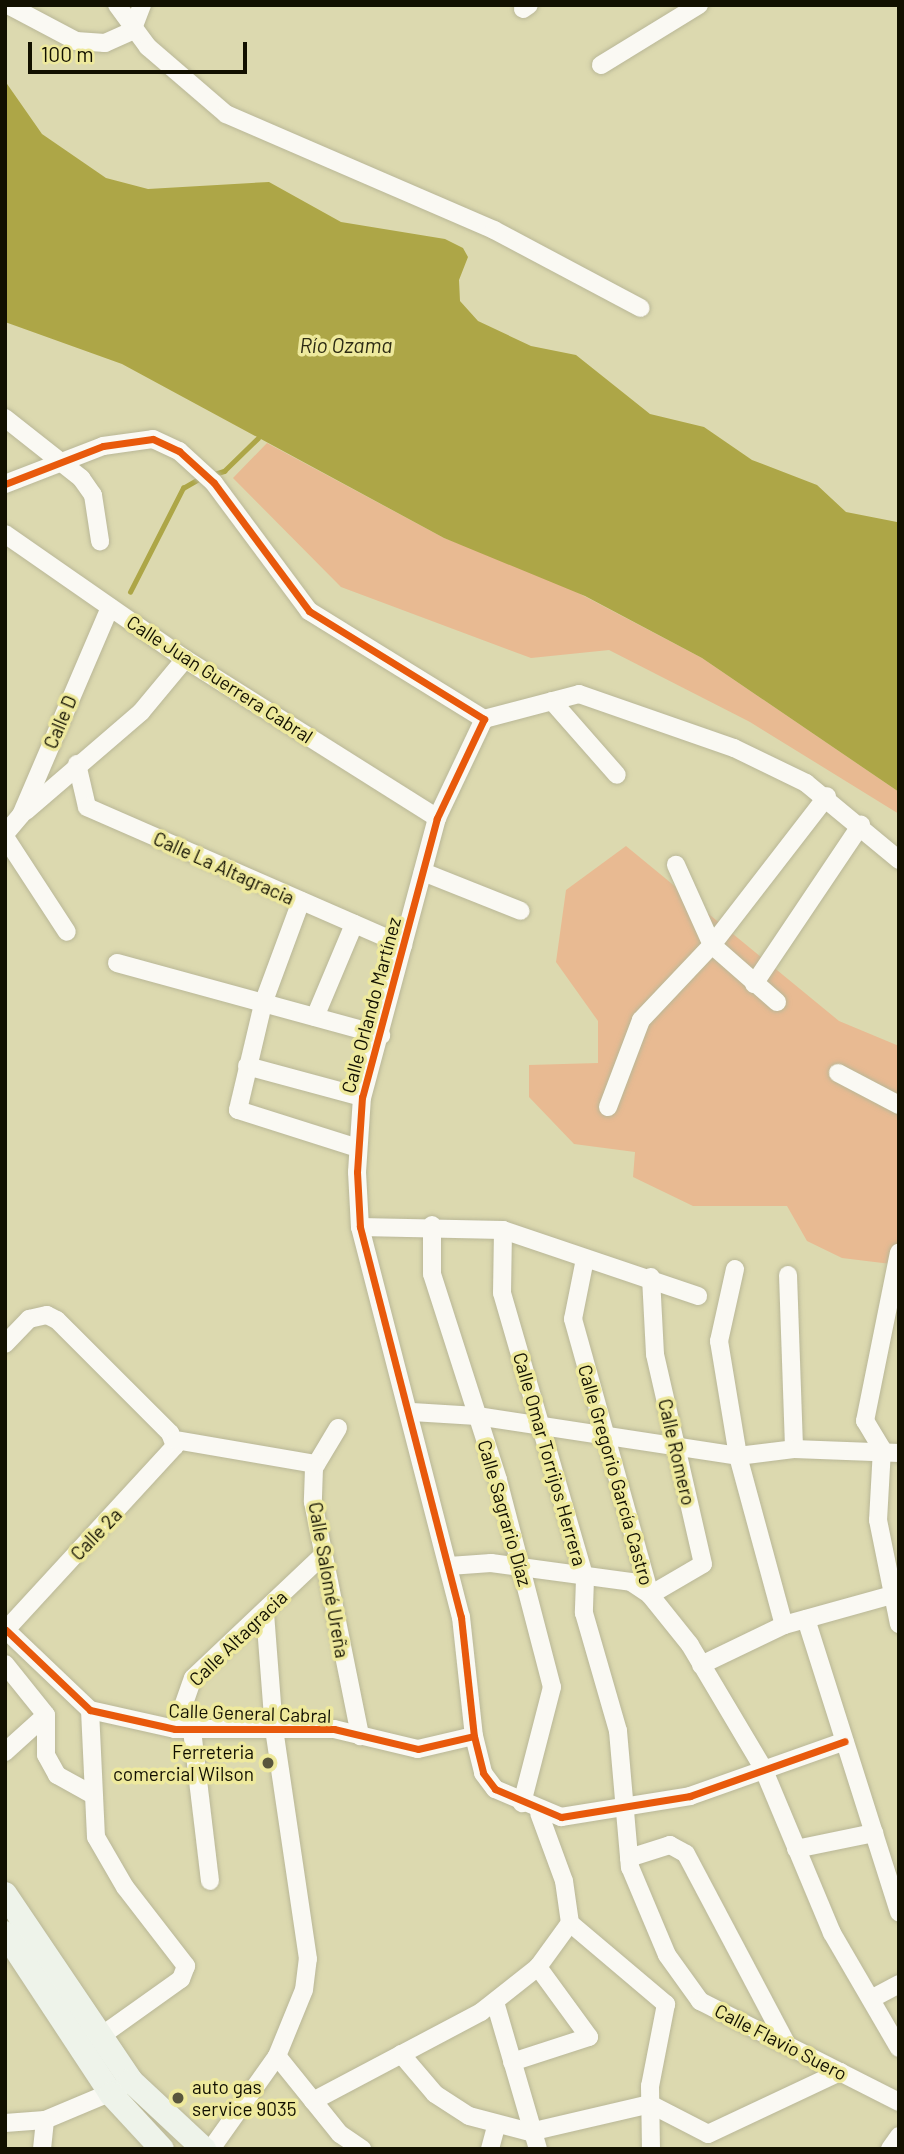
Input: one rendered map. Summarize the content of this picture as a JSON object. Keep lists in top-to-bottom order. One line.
{"streets":{"street":["Calle Juan Guerrera Cabral","Calle D","Calle La Altagracia","Calle Orlando Martínez","Calle Romero","Calle Omar Torrijos Herrera","Calle Gregorio García Castro","Calle Sagrario Díaz","Calle 2a","Calle Salomé Ureña","Calle Altagracia","Calle General Cabral","Calle Flavio Suero"]},"crossings":[["Calle Juan Guerrera Cabral","Calle D"],["Calle Juan Guerrera Cabral","Calle Orlando Martínez"],["Calle La Altagracia","Calle Orlando Martínez"],["Calle Orlando Martínez","Calle General Cabral"],["Calle Romero","Calle Gregorio García Castro"],["Calle Omar Torrijos Herrera","Calle Flavio Suero"],["Calle Salomé Ureña","Calle Altagracia"],["Calle Salomé Ureña","Calle General Cabral"],["Calle Altagracia","Calle General Cabral"]],"water":["Río Ozama"],"places":["Ferreteria comercial Wilson","auto gas service 9035"],"scale_bar":"100 m"}
